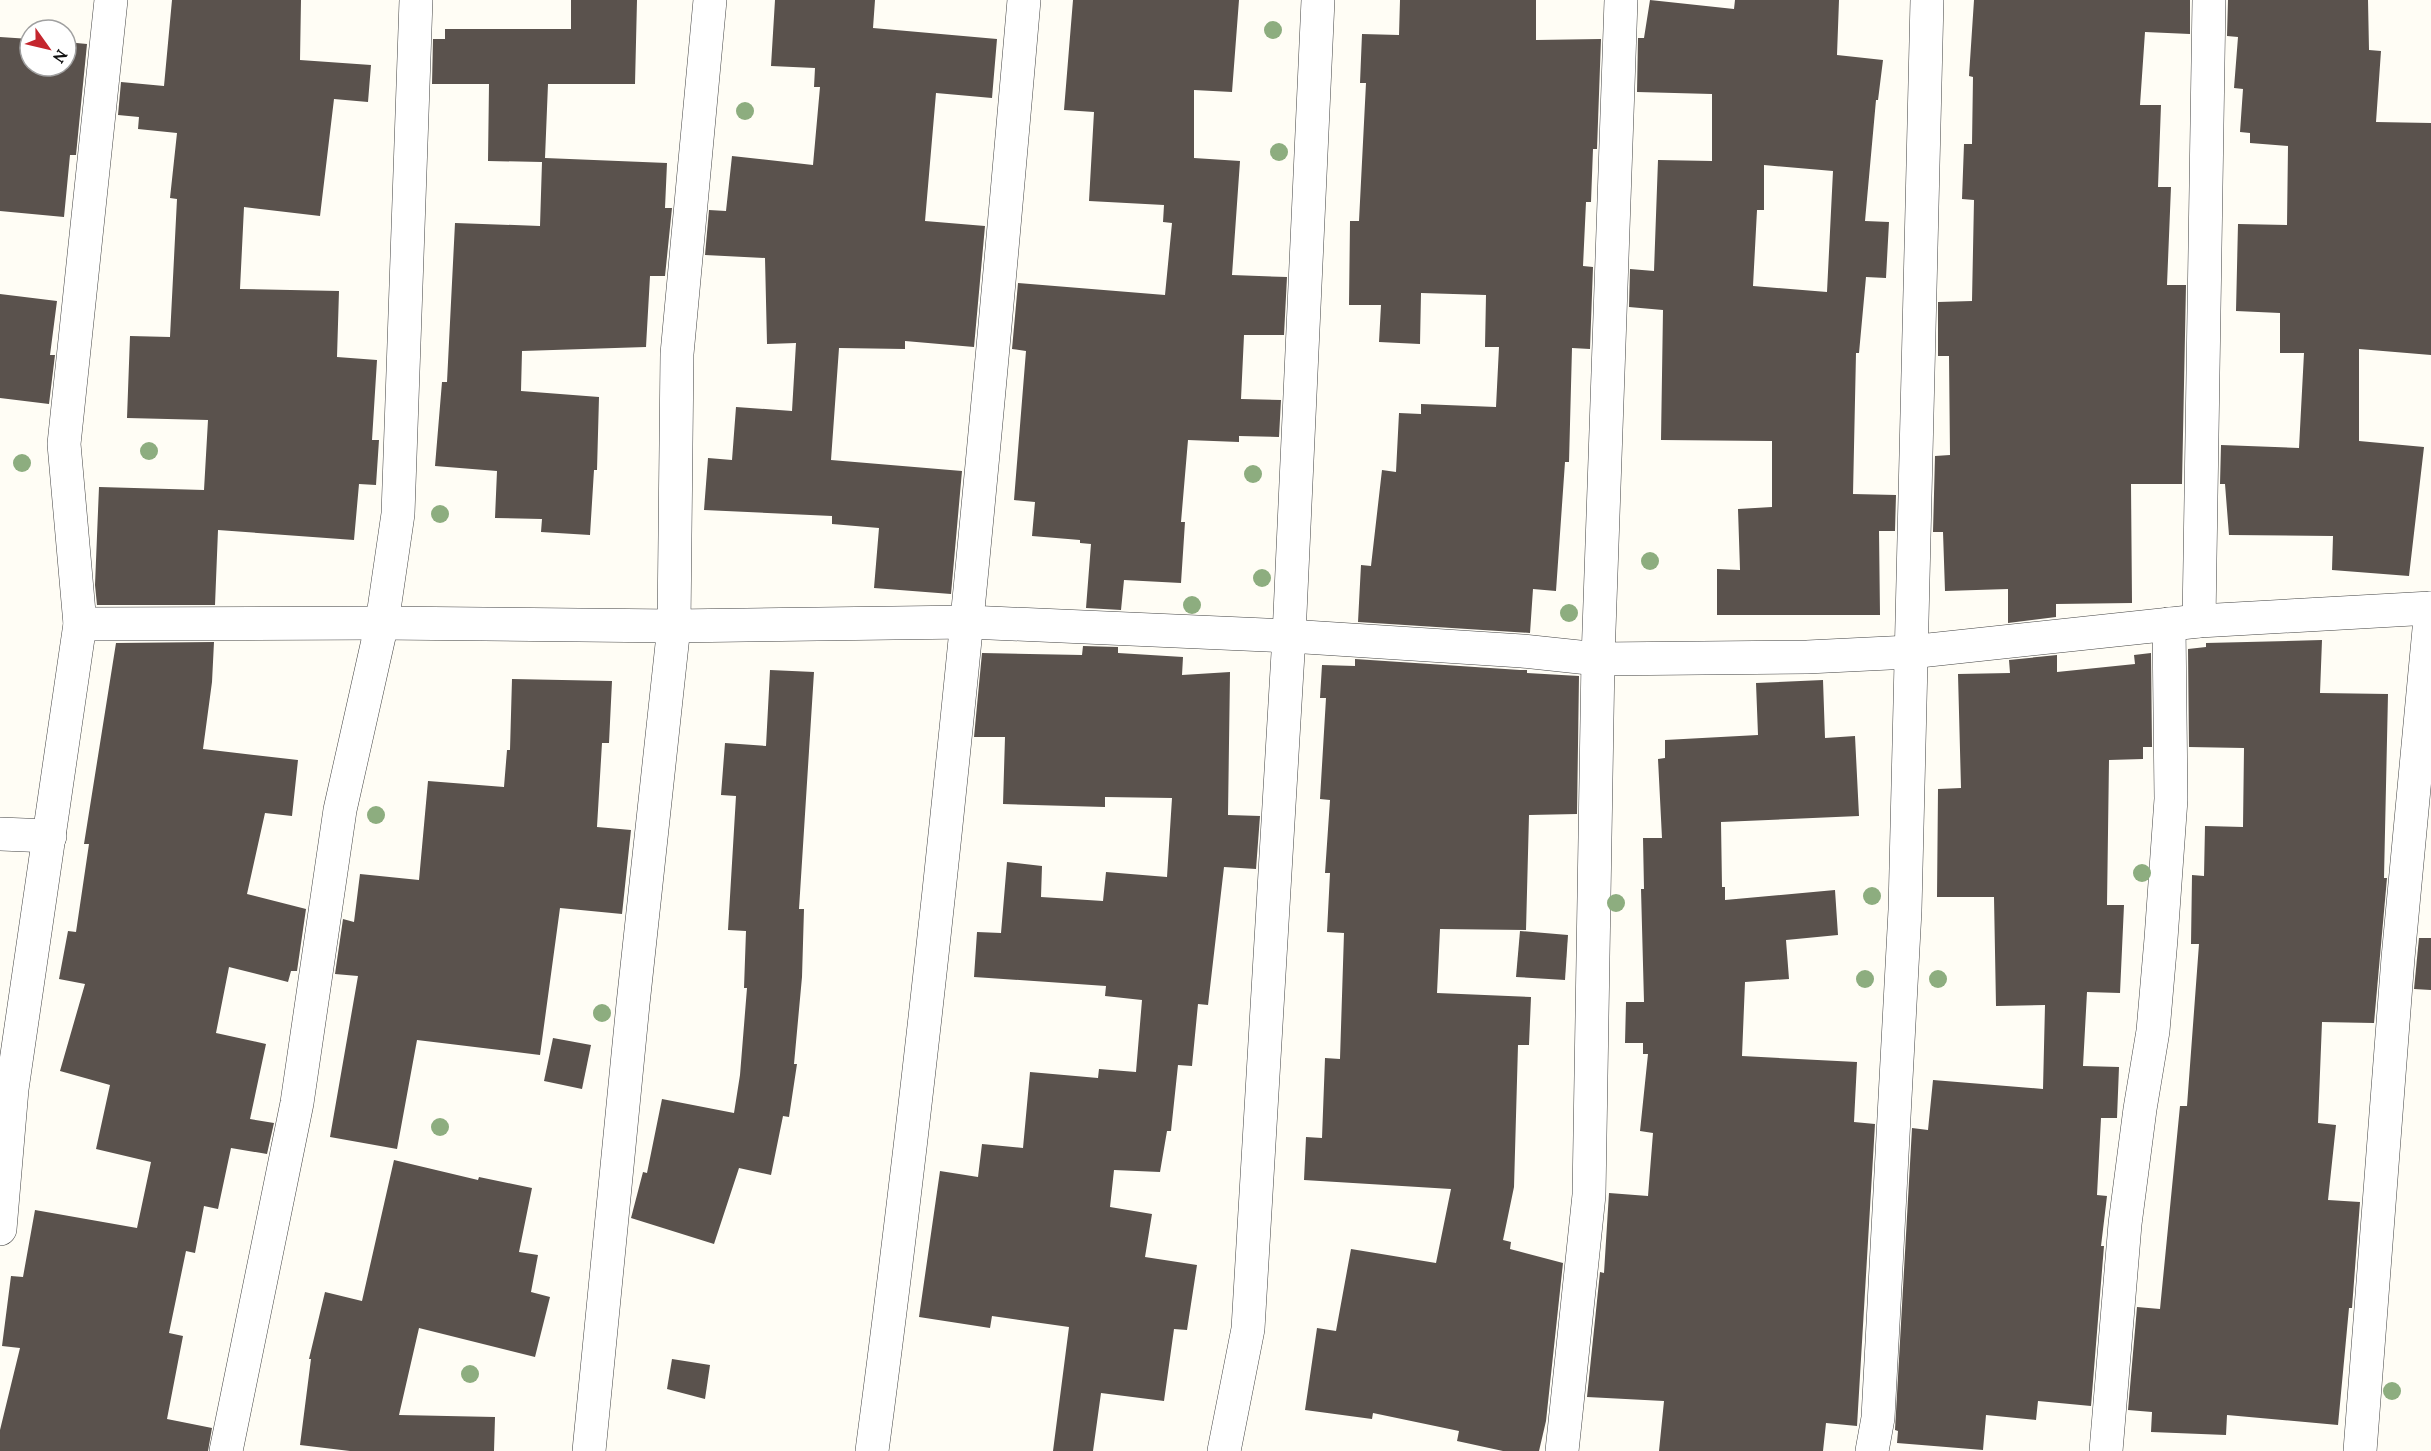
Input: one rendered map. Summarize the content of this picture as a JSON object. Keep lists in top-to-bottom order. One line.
{"north":"bottom right"}
